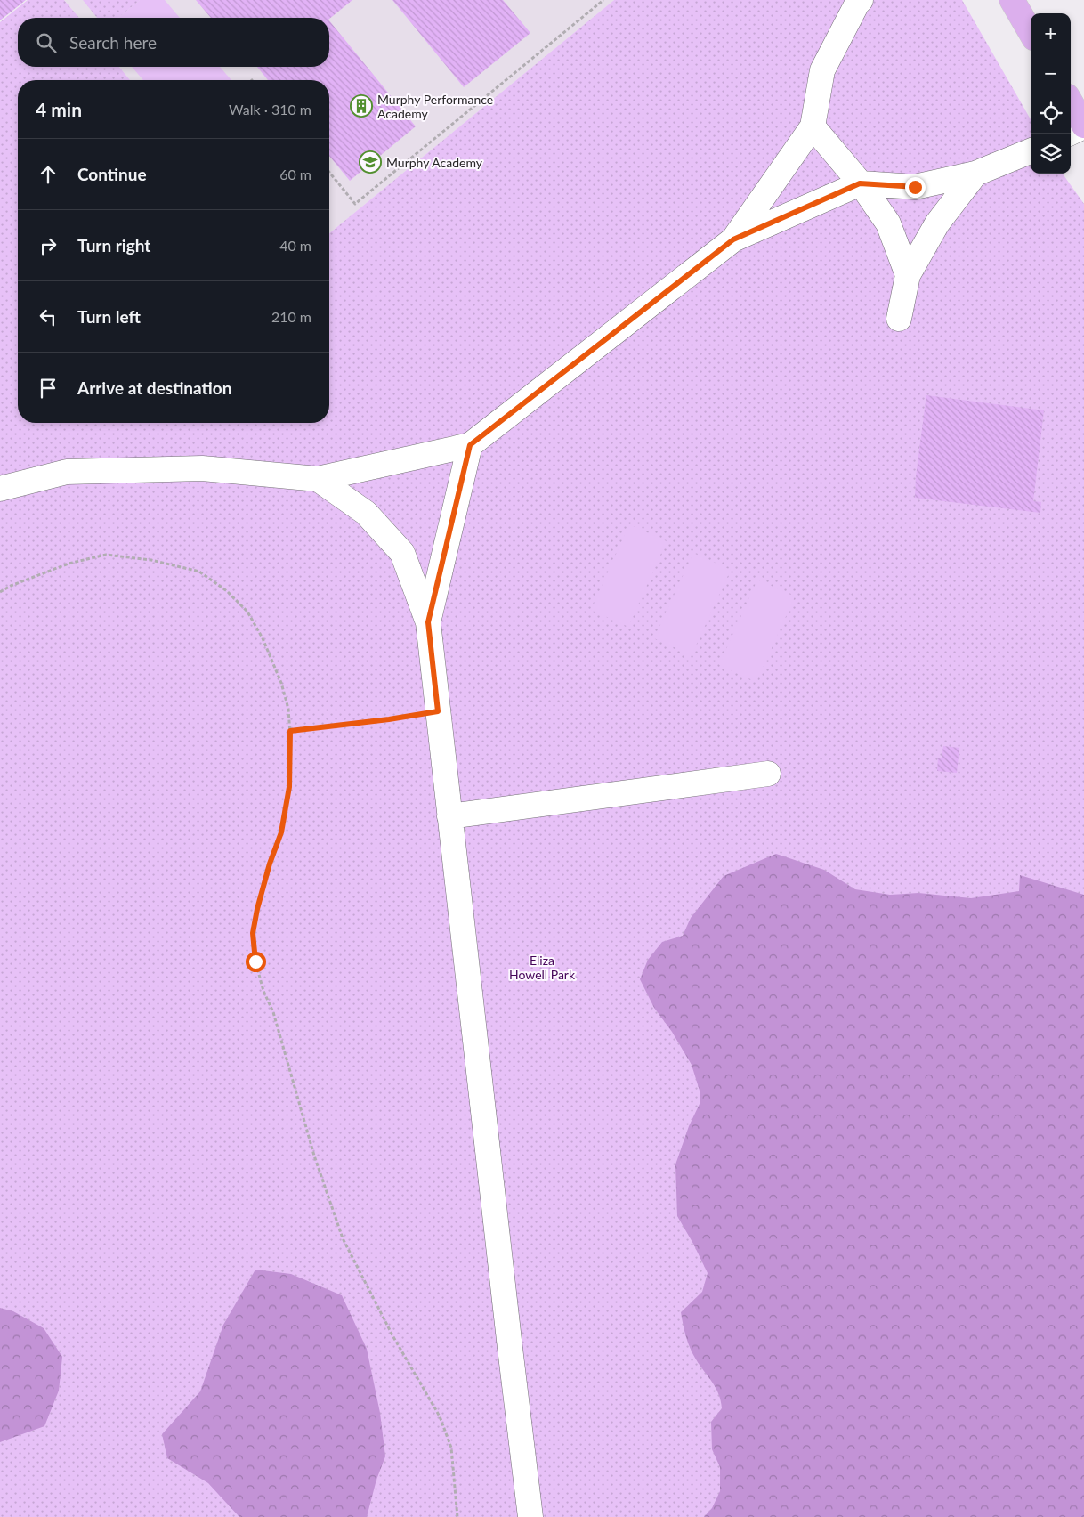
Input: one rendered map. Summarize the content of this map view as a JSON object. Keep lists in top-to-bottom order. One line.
{"parks":["Eliza Howell Park"],"places":{"building":["Murphy Performance Academy"],"school or university":["Murphy Academy"]},"page":{"map_buttons":["+","−"],"search":"Search here","heading":["4 min","Walk · 310 m"],"list":[["Continue","60 m"],["Turn right","40 m"],["Turn left","210 m"],"Arrive at destination"]}}
